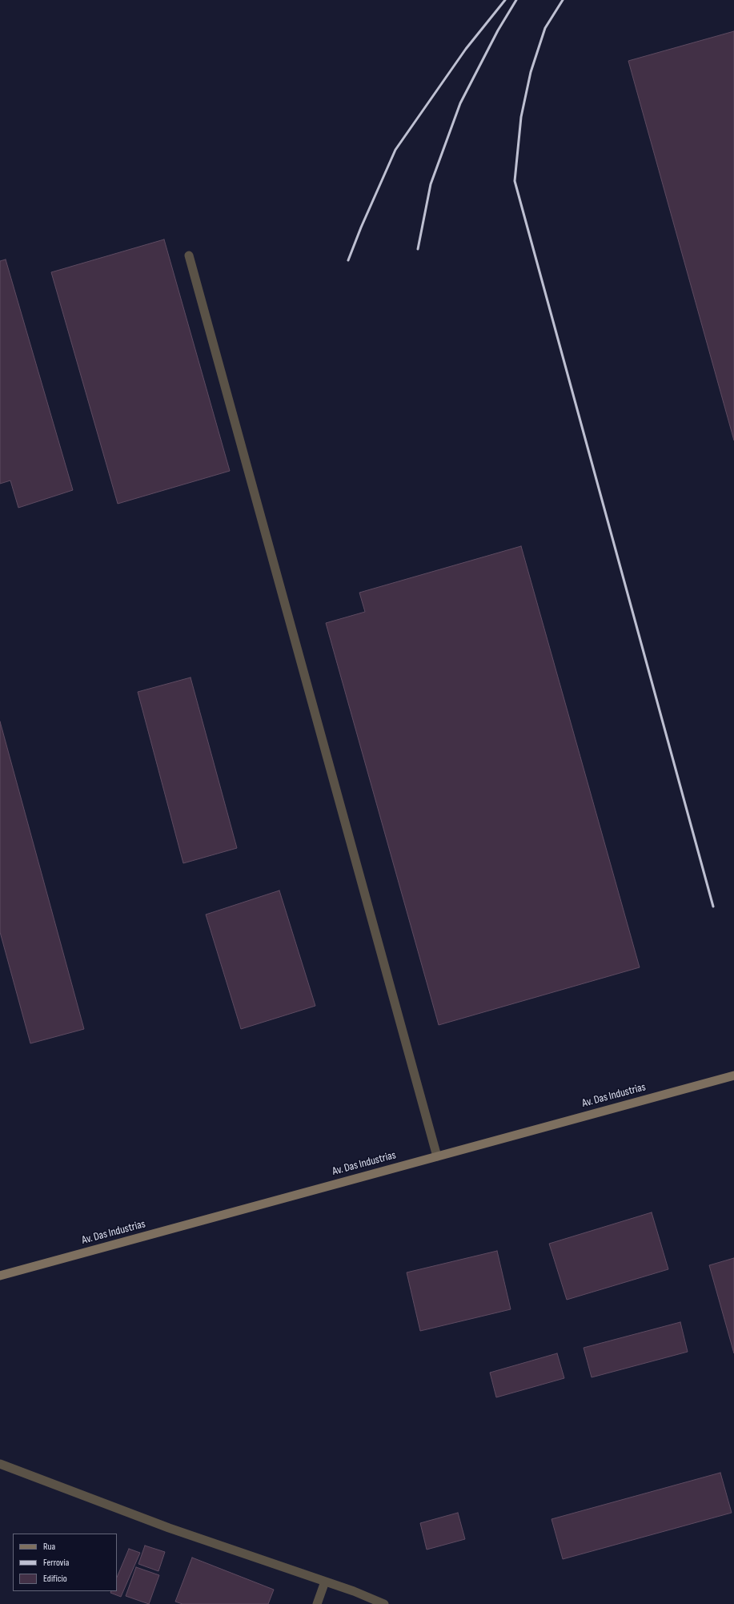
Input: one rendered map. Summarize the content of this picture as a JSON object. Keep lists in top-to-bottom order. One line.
{"streets":{"main road":["Av. Das Industrias"]},"legend":["Rua","Ferrovia","Edifício"]}
